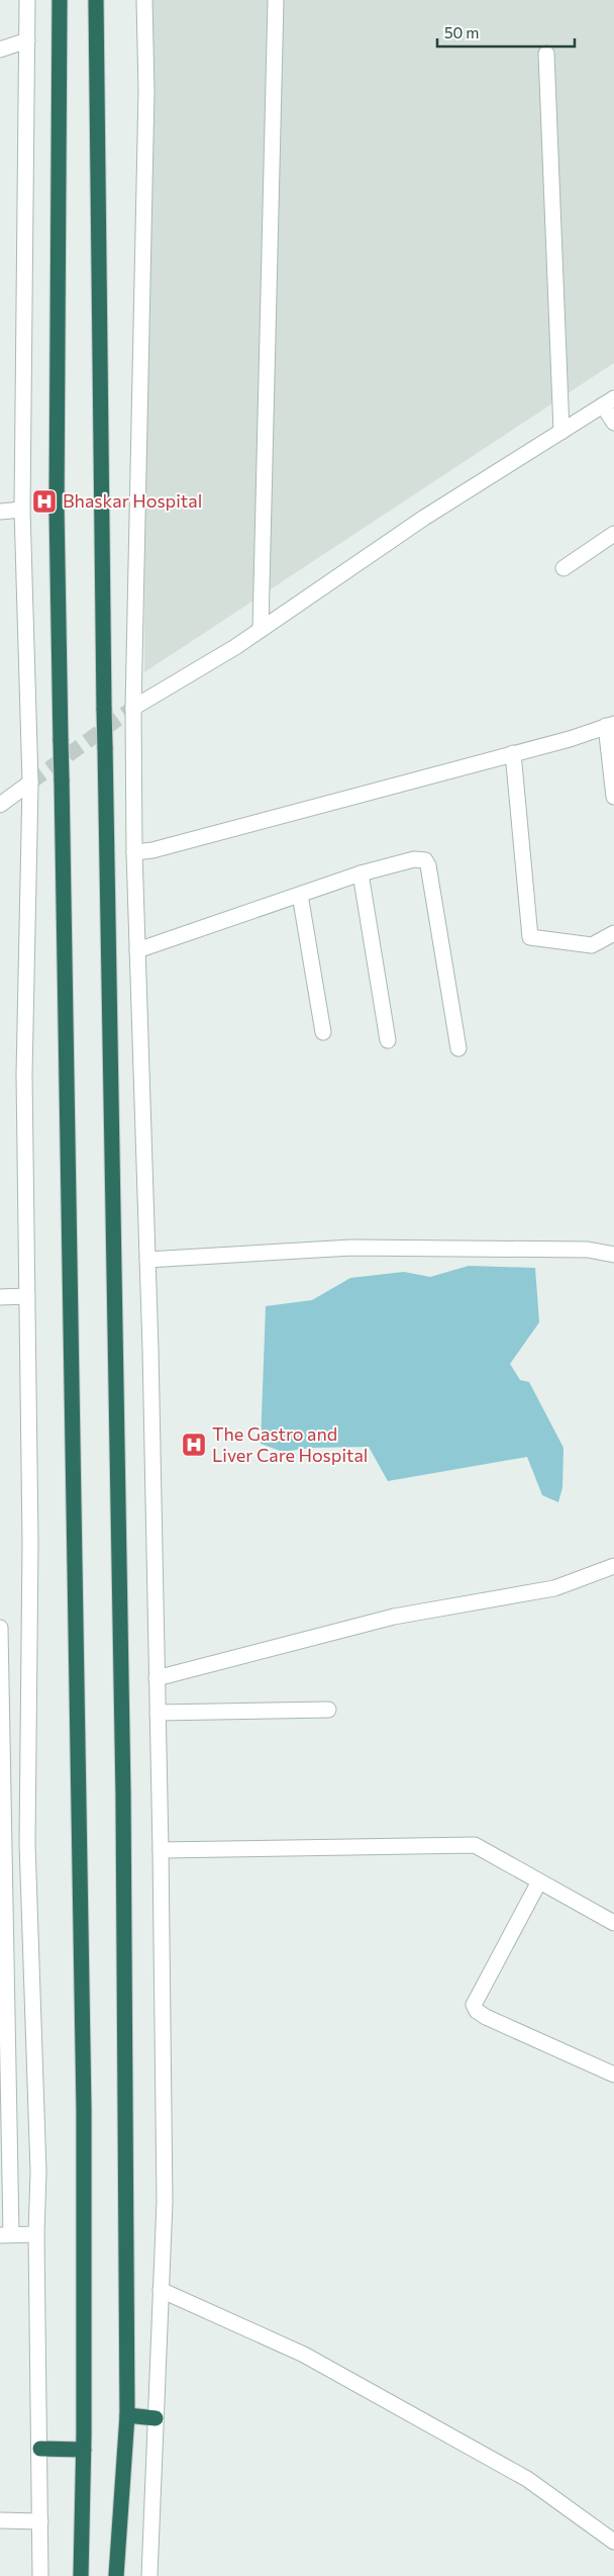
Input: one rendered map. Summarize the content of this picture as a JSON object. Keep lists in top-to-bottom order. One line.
{"places":{"hospital":["Bhaskar Hospital","The Gastro and Liver Care Hospital"]},"scale_bar":"50 m"}
